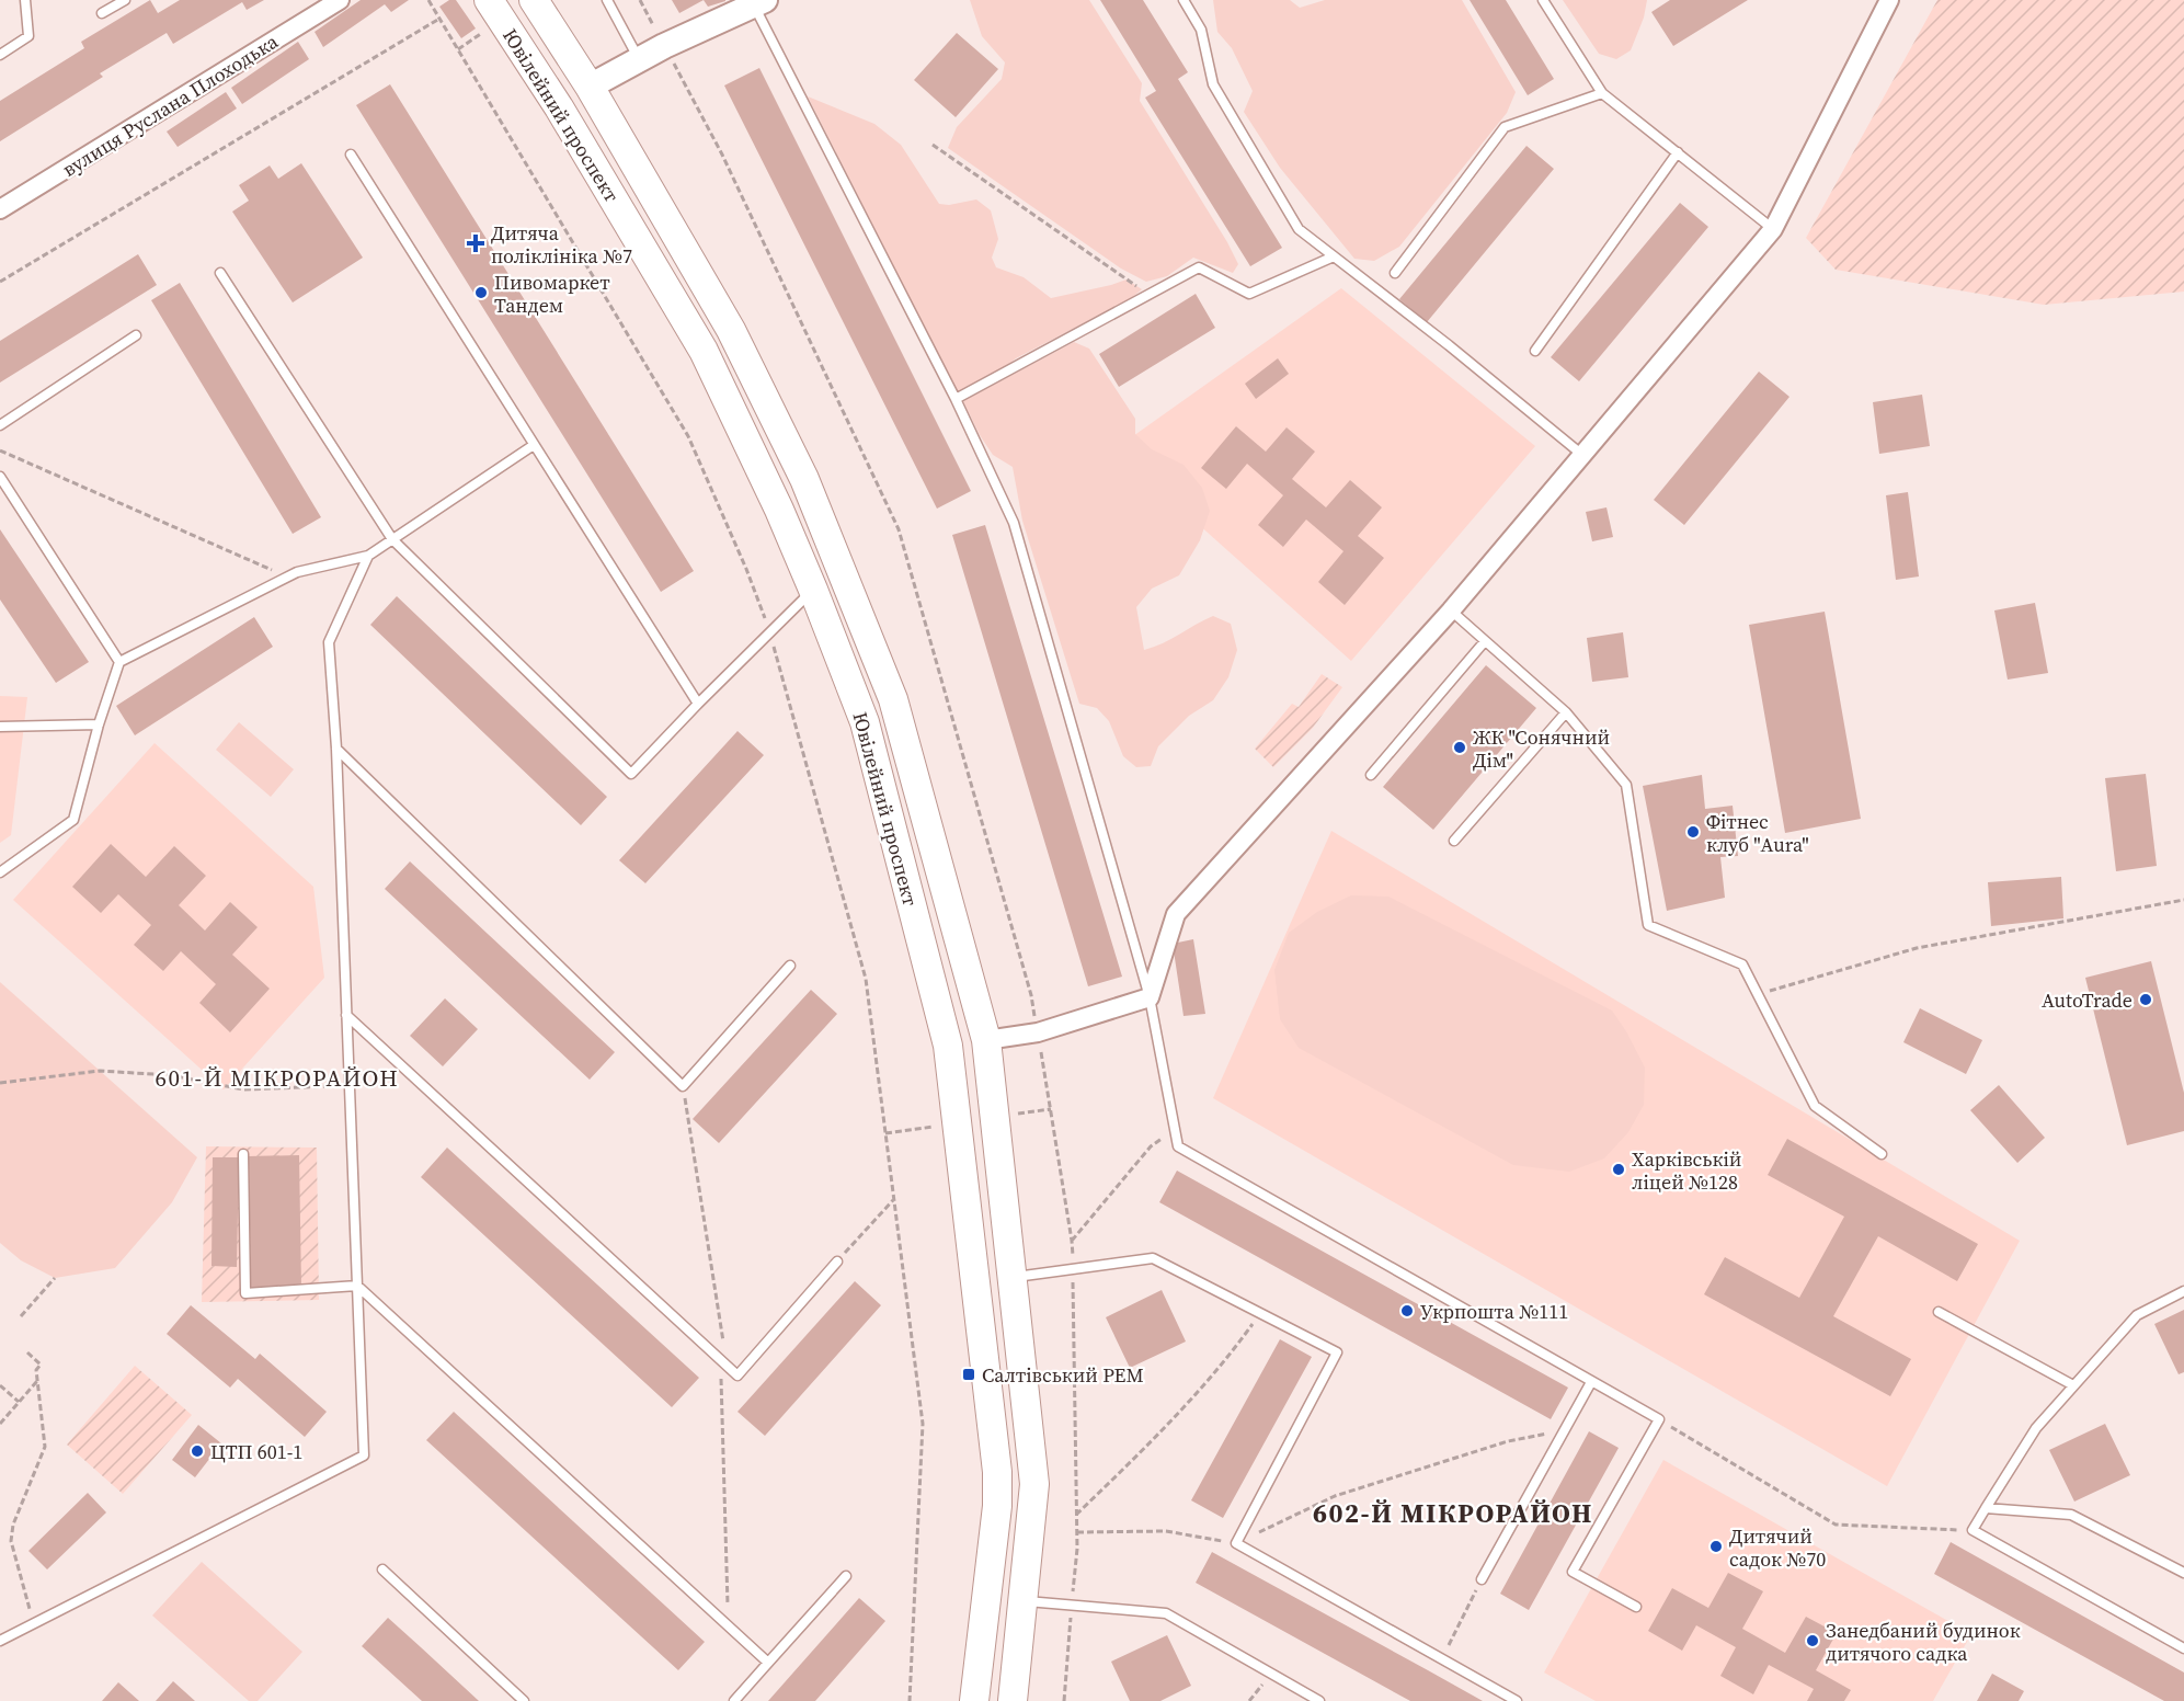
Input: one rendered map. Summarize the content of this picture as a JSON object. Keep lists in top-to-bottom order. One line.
{"streets":{"main road":["Ювілейний проспект"],"street":["вулиця Руслана Плоходька"]},"districts":["601-Й МІКРОРАЙОН","602-Й МІКРОРАЙОН"],"places":{"health":["Дитяча поліклініка №7"],"other":["Пивомаркет Тандем","ЖК \"Сонячний Дім\"","Фітнес клуб \"Aura\"","AutoTrade","Харківській ліцей №128","Укрпошта №111","ЦТП 601-1","Дитячий садок №70","Занедбаний будинок дитячого садка"],"transit":["Салтівський РЕМ"]}}
